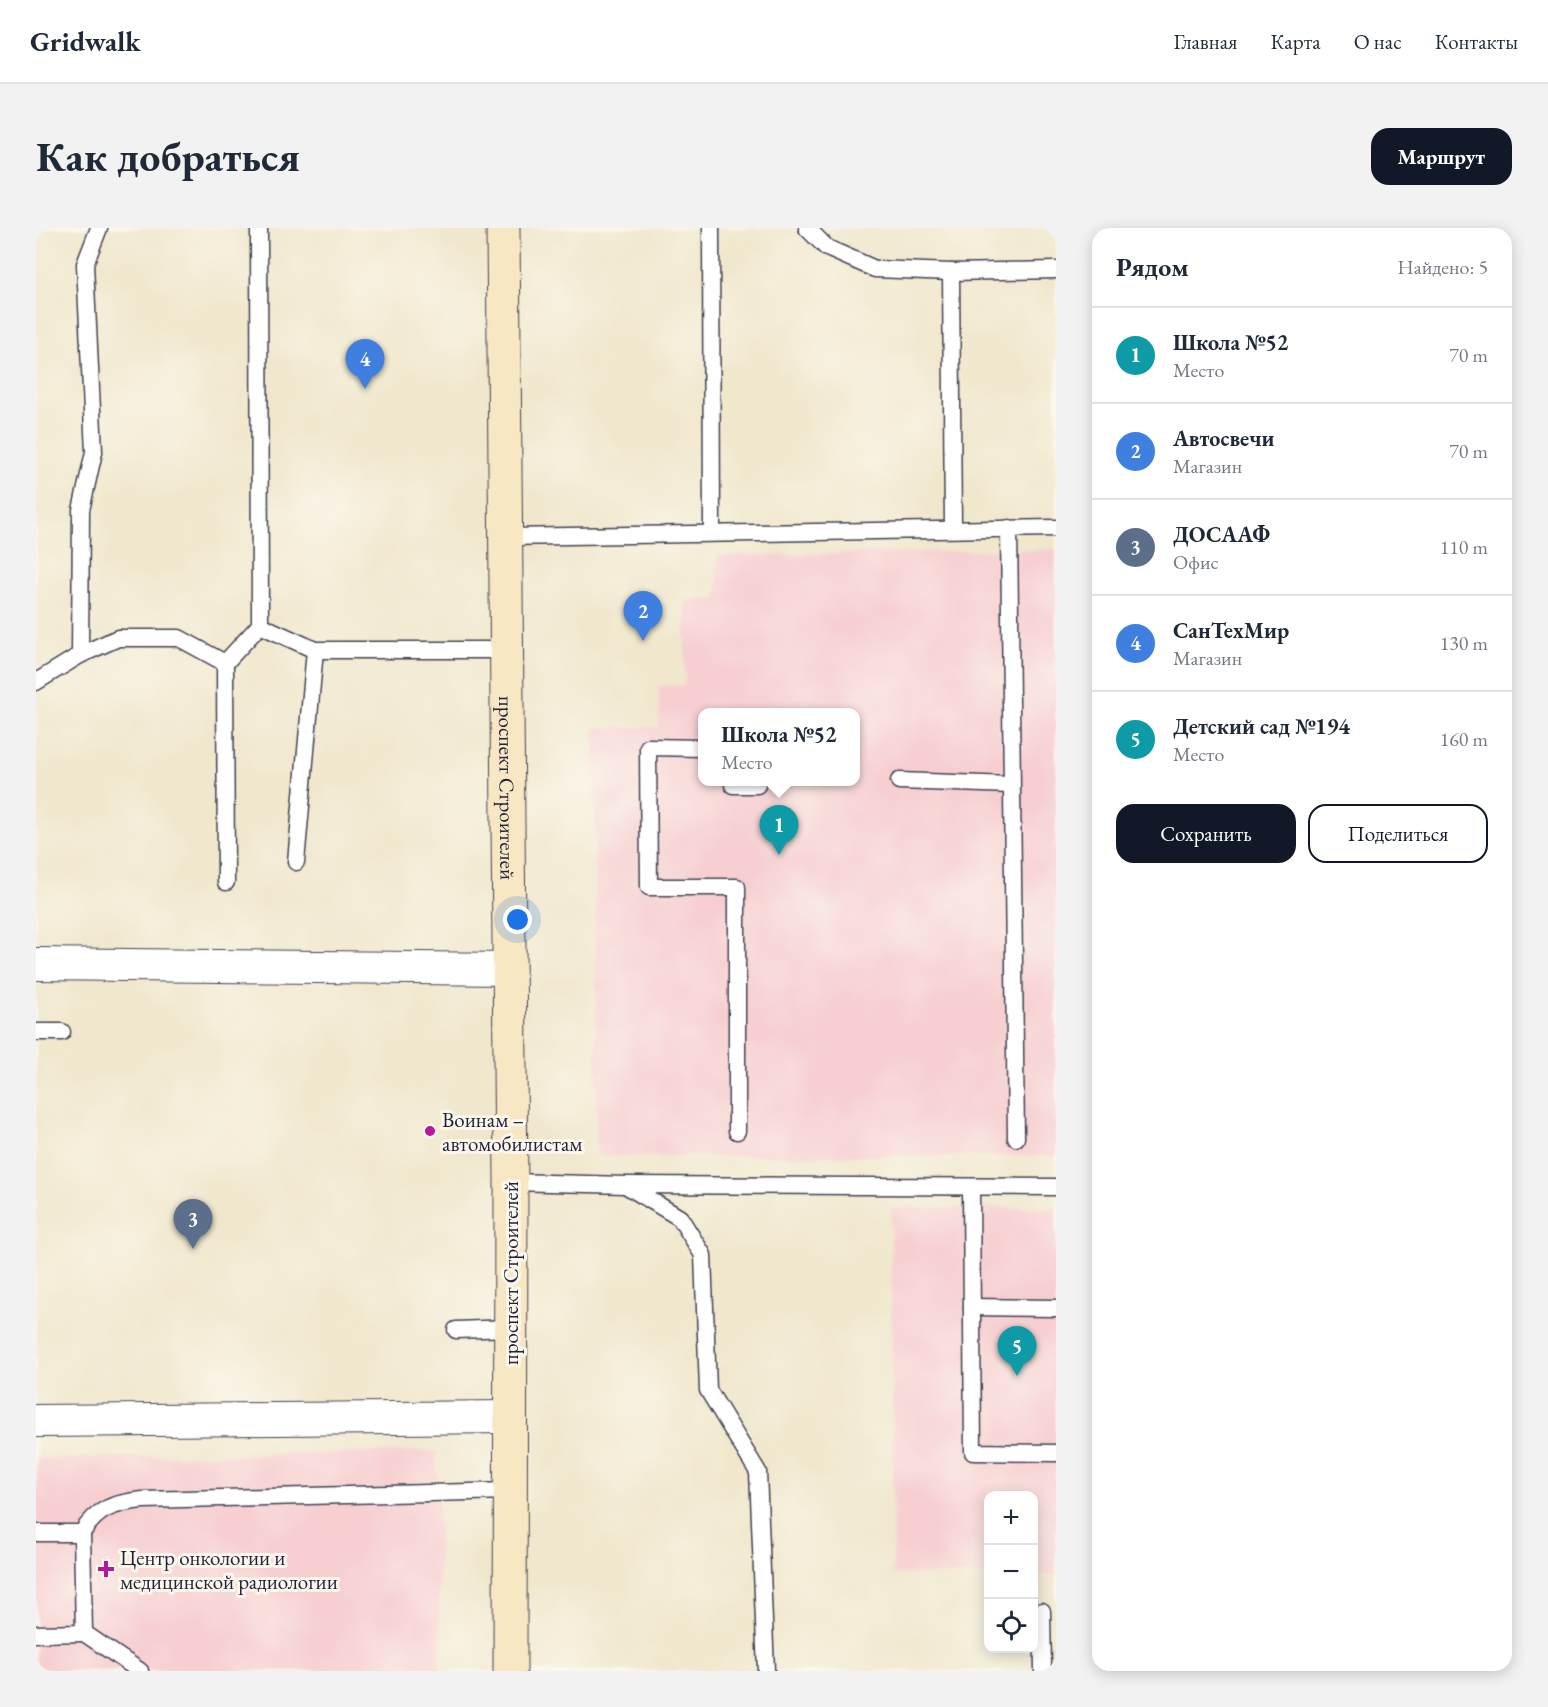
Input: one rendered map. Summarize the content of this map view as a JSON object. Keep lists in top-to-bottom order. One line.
{"streets":{"main road":["проспект Строителей"]},"places":{"other":["Воинам – автомобилистам"],"health":["Центр онкологии и медицинской радиологии"]},"page":{"header":"Gridwalk","nav":["Главная","Карта","О нас","Контакты"],"buttons":["Маршрут",["Сохранить","Поделиться"]],"title":"Как добраться","heading":["Рядом","Найдено: 5"],"list":[{"mark":"1","name":"Школа №52","note":"Место","value":"70 m"},{"mark":"2","name":"Автосвечи","note":"Магазин","value":"70 m"},{"mark":"3","name":"ДОСААФ","note":"Офис","value":"110 m"},{"mark":"4","name":"СанТехМир","note":"Магазин","value":"130 m"},{"mark":"5","name":"Детский сад №194","note":"Место","value":"160 m"}],"pins":["4","2","1","3","5"],"popup":["Школа №52","Место"],"map_buttons":["+","−"]}}
